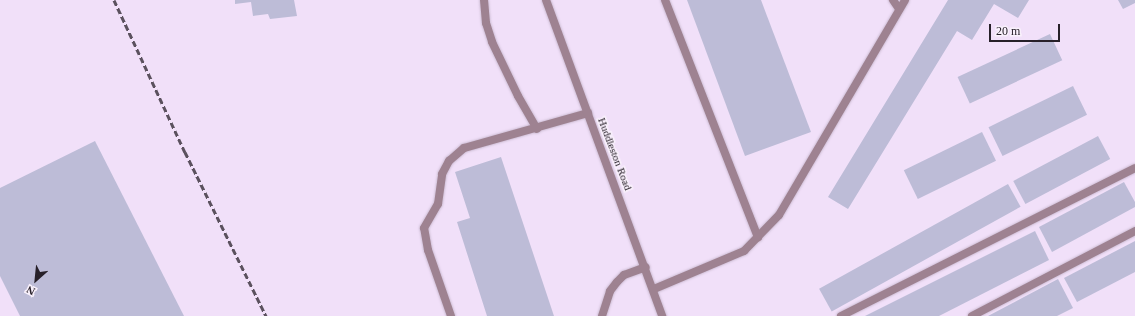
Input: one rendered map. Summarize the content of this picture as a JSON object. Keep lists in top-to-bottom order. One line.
{"streets":{"street":["Huddleston Road"]},"scale_bar":"20 m","north":"bottom left"}
